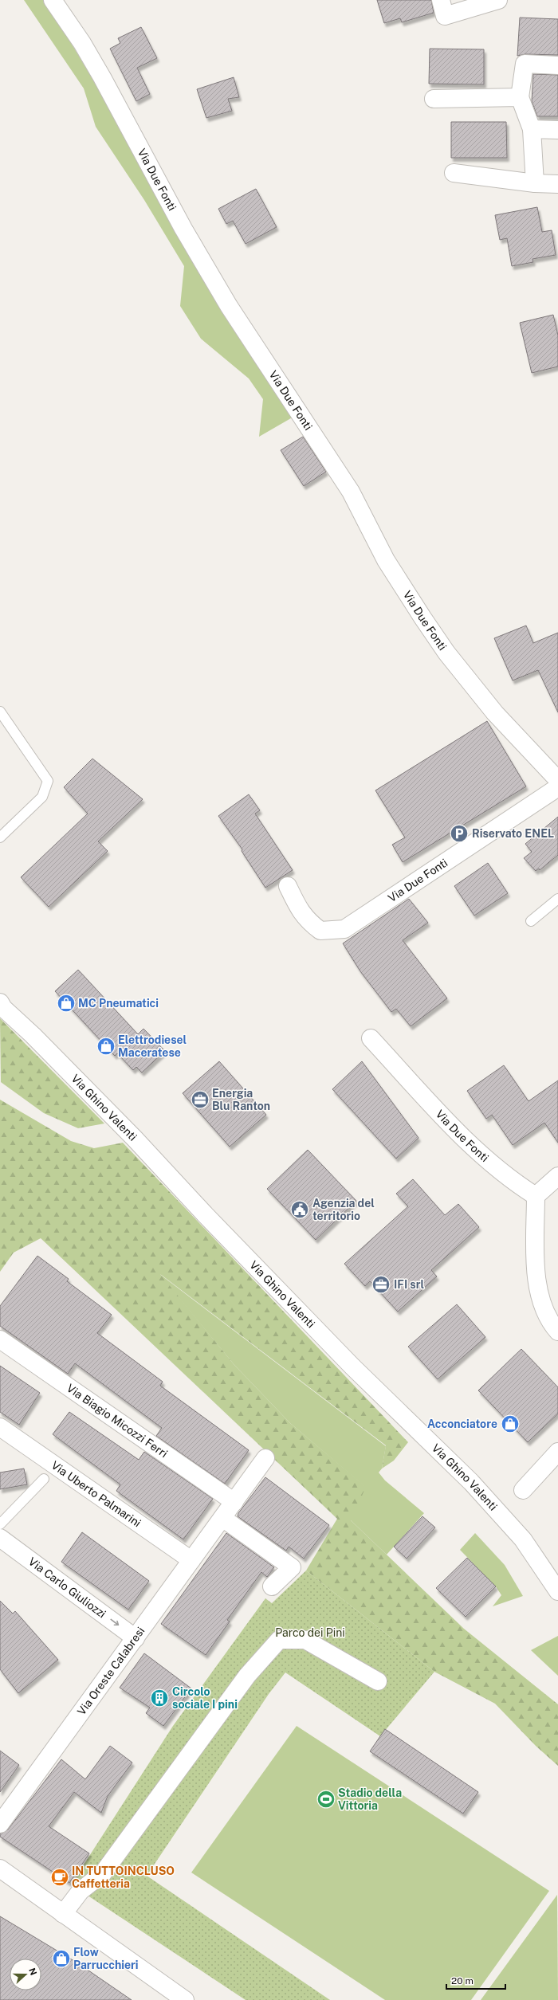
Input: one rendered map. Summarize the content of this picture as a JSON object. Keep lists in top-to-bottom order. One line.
{"streets":{"street":["Via Due Fonti","Via Ghino Valenti","Via Biagio Micozzi Ferri","Via Uberto Palmarini","Via Carlo Giuliozzi","Via Oreste Calabresi"]},"crossings":[["Via Biagio Micozzi Ferri","Via Oreste Calabresi"],["Via Uberto Palmarini","Via Oreste Calabresi"],["Via Carlo Giuliozzi","Via Oreste Calabresi"]],"one_way":["Via Carlo Giuliozzi"],"parks":["Parco dei Pini"],"places":{"parking":["Riservato ENEL"],"shop":["MC Pneumatici","Elettrodiesel Maceratese","Acconciatore","Flow Parrucchieri"],"office":["Energia Blu Ranton","IFI srl"],"public building":["Agenzia del territorio"],"building":["Circolo sociale I pini"],"sports":["Stadio della Vittoria"],"cafe":["IN TUTTOINCLUSO Caffetteria"]},"scale_bar":"20 m","north":"right"}
